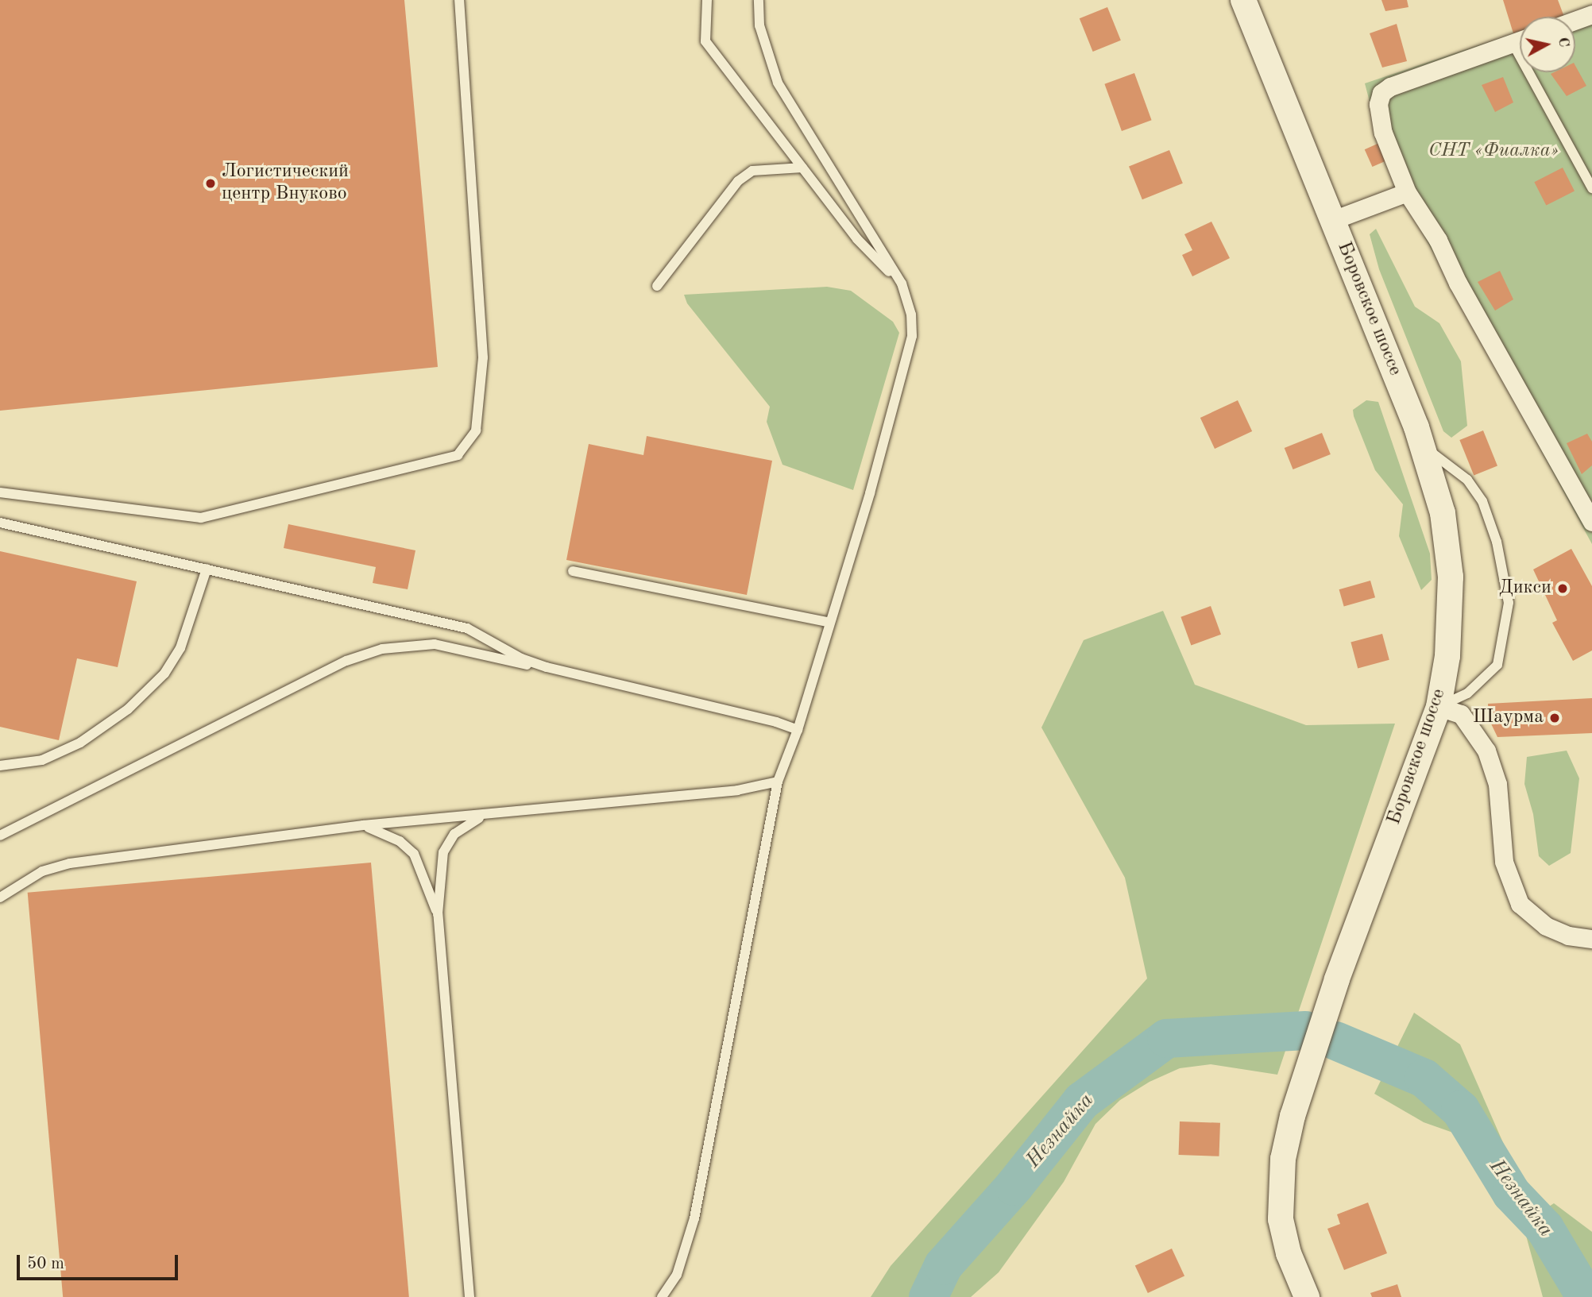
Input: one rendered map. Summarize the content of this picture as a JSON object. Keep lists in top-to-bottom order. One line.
{"streets":{"main road":["Боровское шоссе"]},"water":["Незнайка"],"parks":["СНТ «Фиалка»"],"places":["Логистический центр Внуково","Дикси","Шаурма"],"scale_bar":"50 m","north":"right"}
